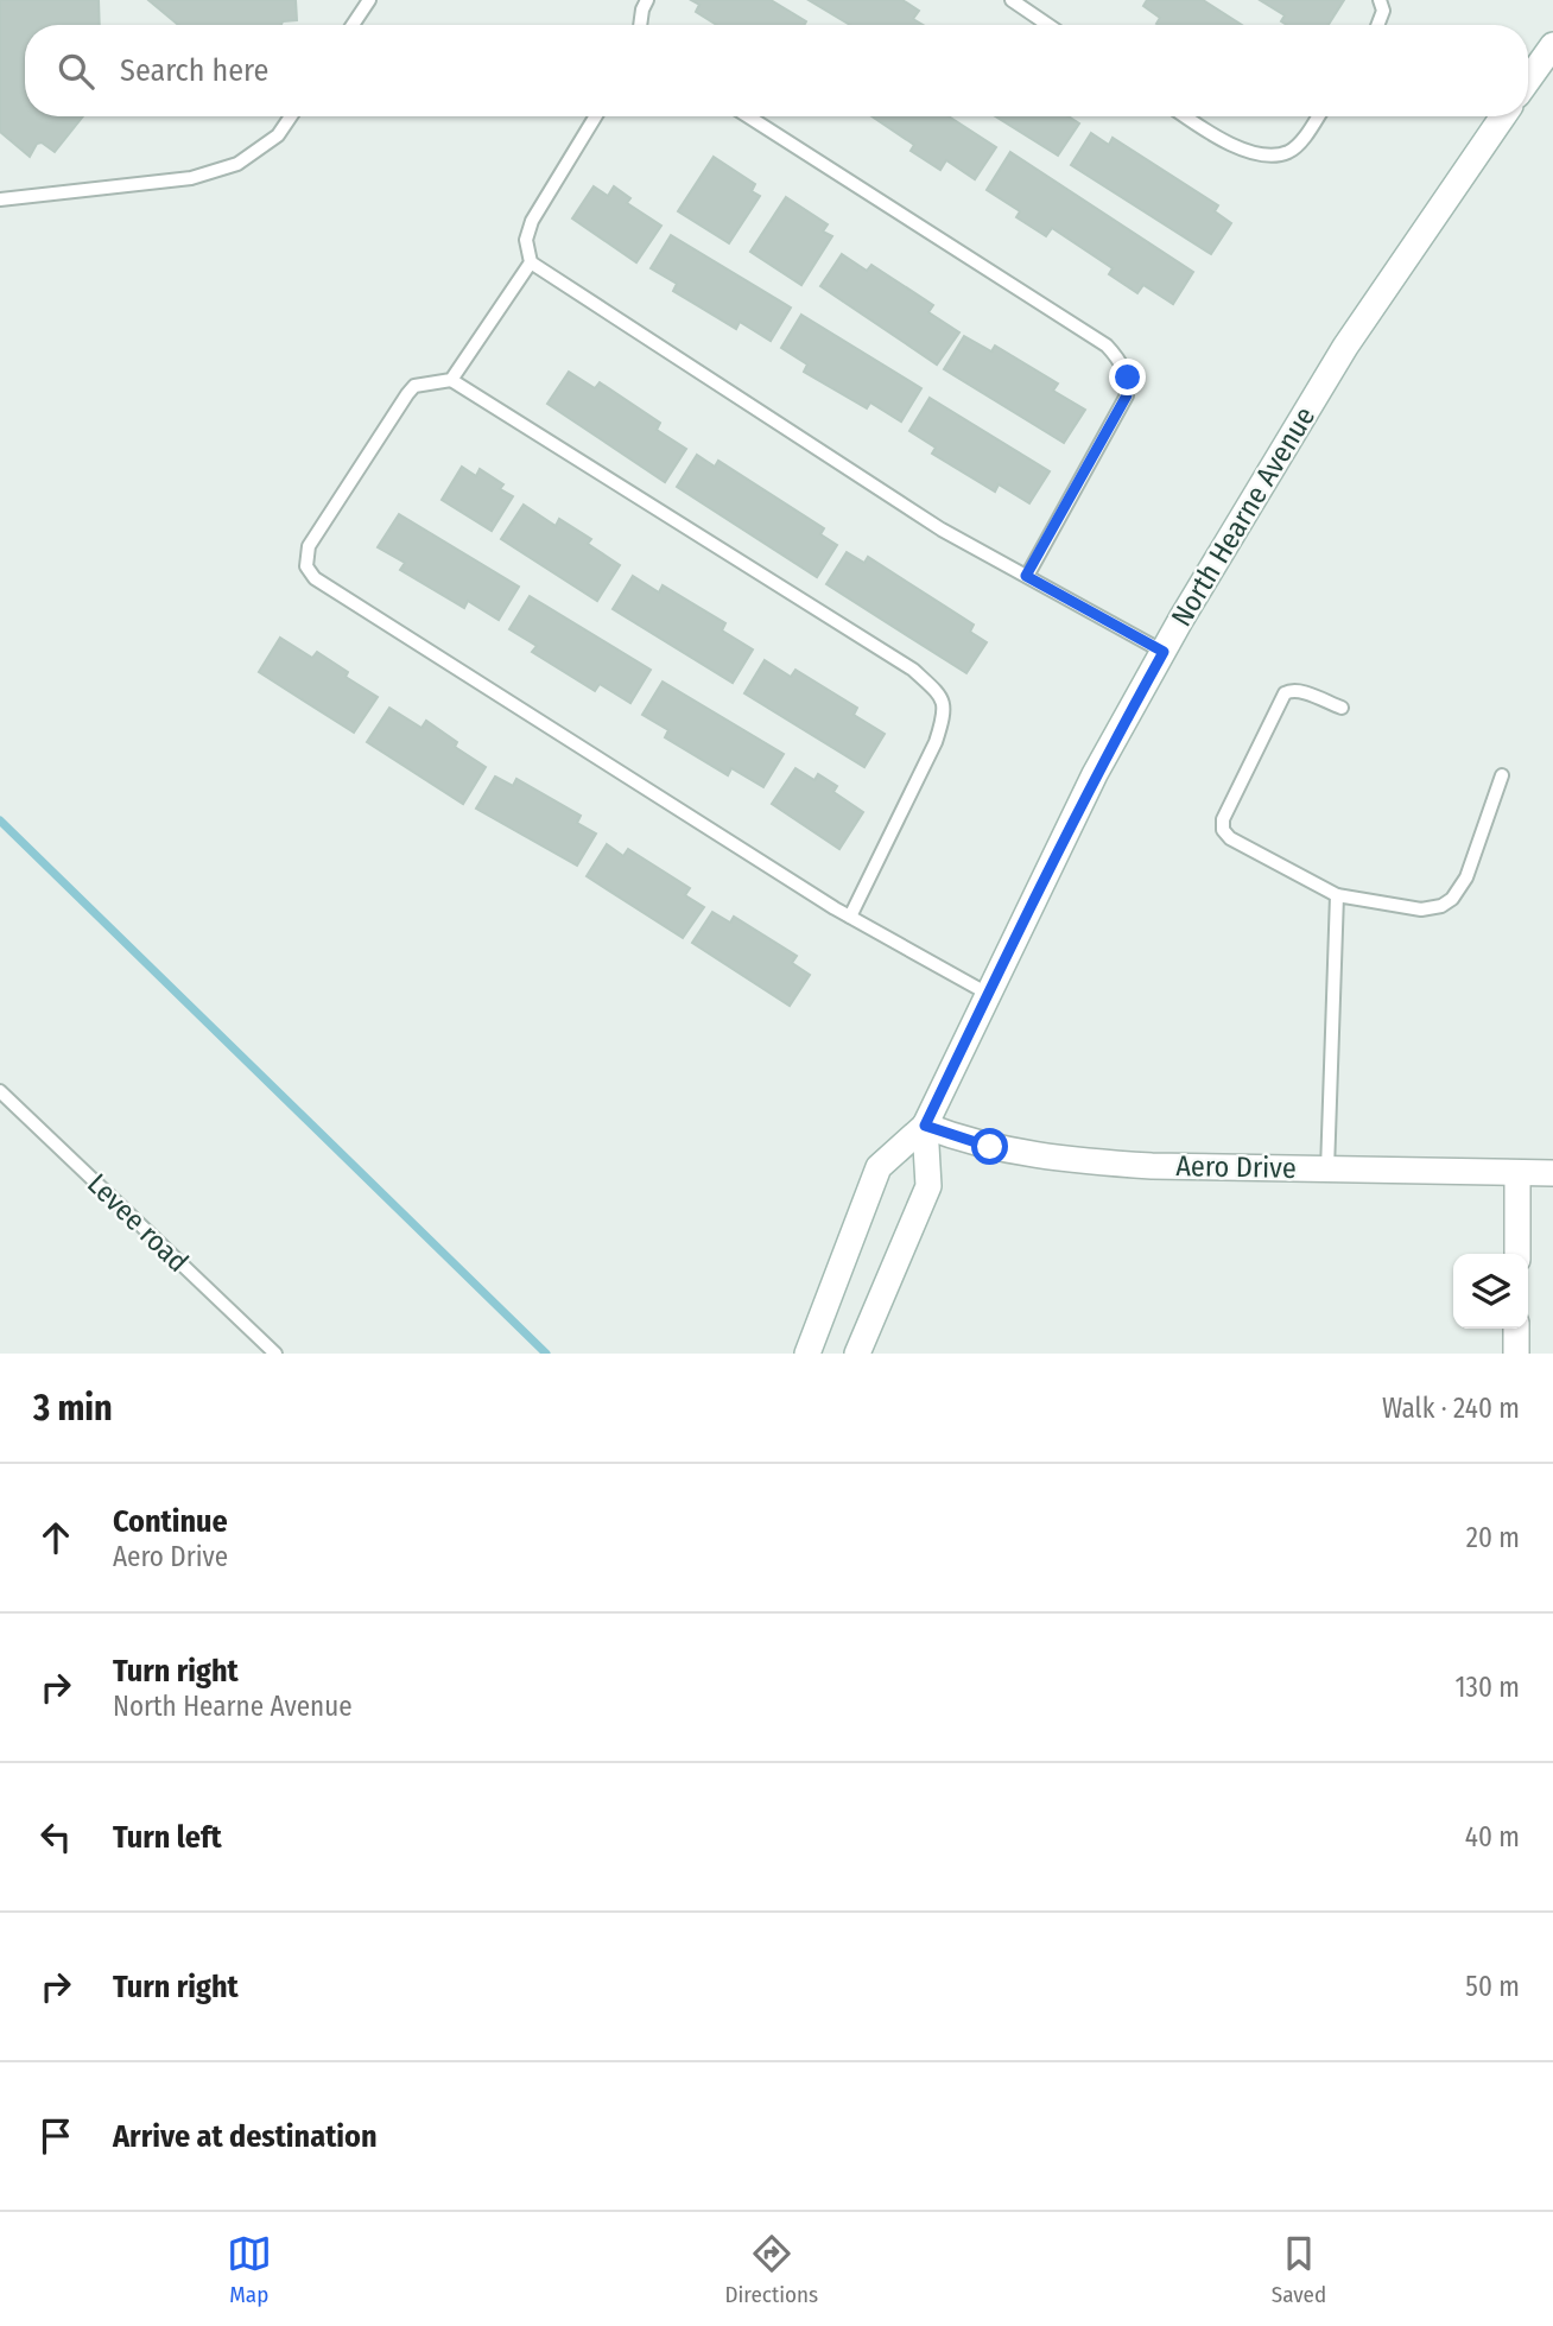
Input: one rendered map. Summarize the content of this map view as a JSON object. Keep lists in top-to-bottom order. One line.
{"streets":{"main road":["North Hearne Avenue","Aero Drive"],"lane":["Levee road"]},"crossings":[["North Hearne Avenue","Aero Drive"]],"page":{"search":"Search here","heading":["3 min","Walk · 240 m"],"list":[["Continue","Aero Drive","20 m"],["Turn right","North Hearne Avenue","130 m"],["Turn left","40 m"],["Turn right","50 m"],"Arrive at destination"],"nav":["Map","Directions","Saved"]}}
